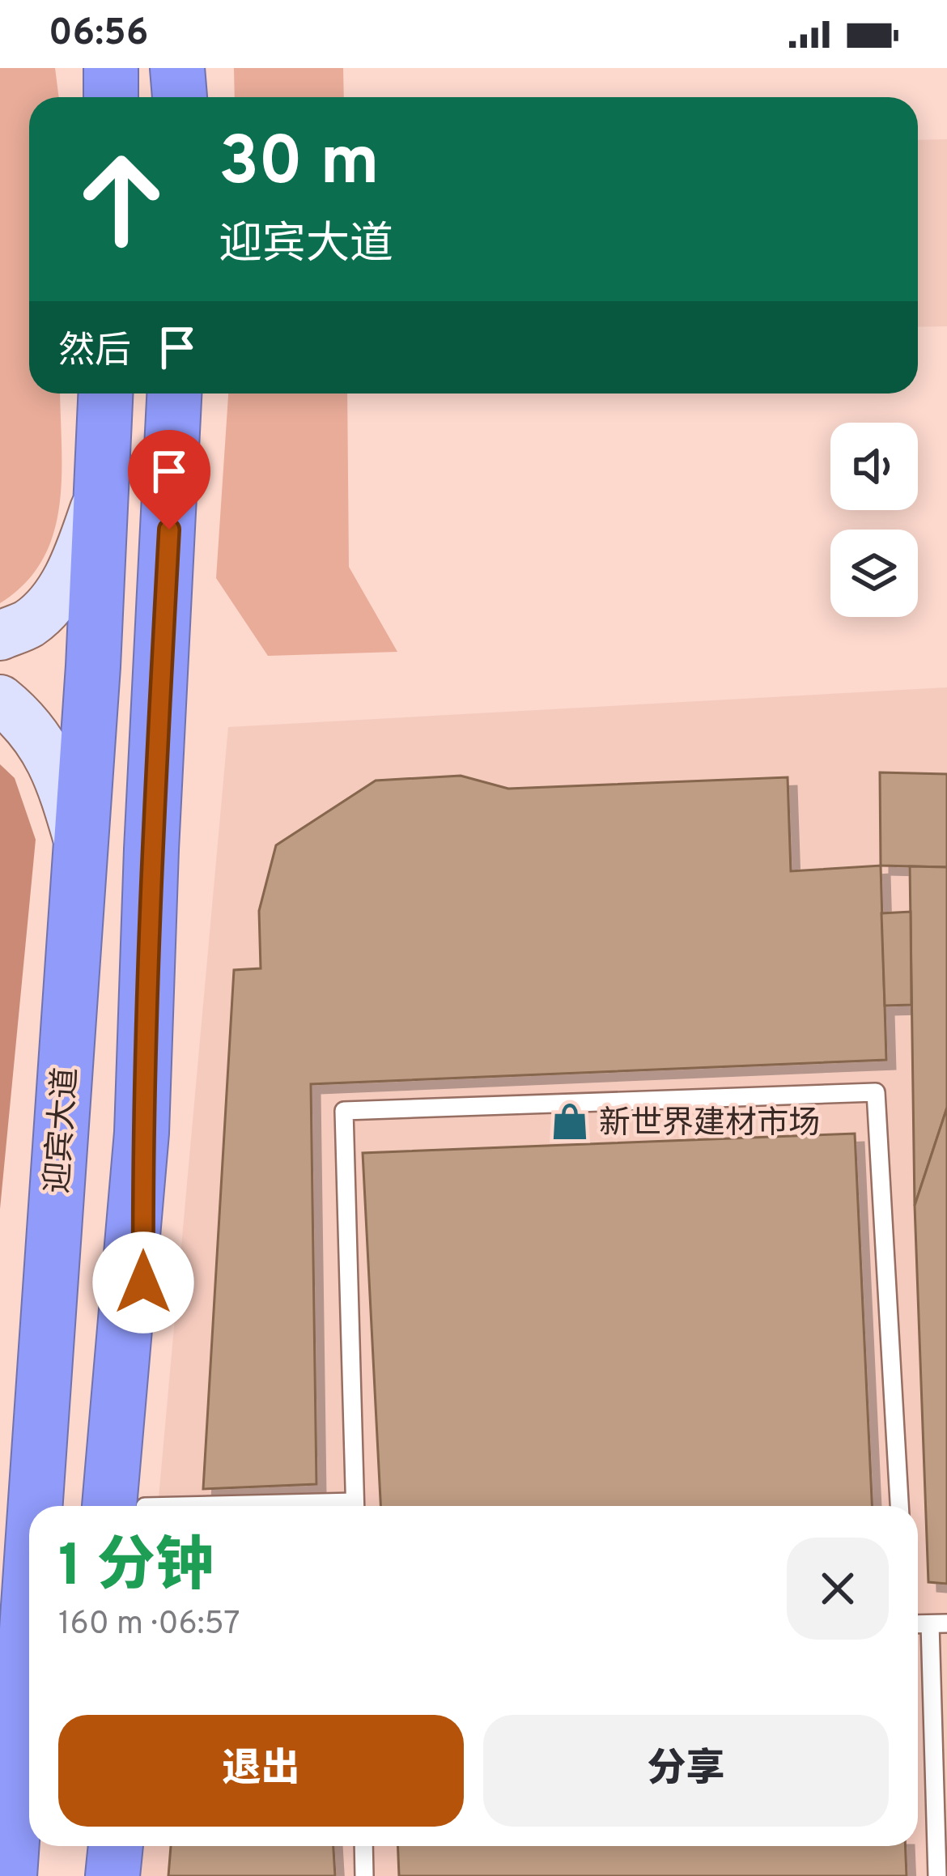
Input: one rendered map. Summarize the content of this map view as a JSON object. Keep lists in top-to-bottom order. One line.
{"streets":{"highway":["迎宾大道"]},"places":{"shop":["新世界建材市场"]},"page":{"status":"06:56","turn":["30 m","迎宾大道"],"then":"然后","heading":["1 分钟","160 m · 06:57"],"buttons":["退出","分享"]}}
